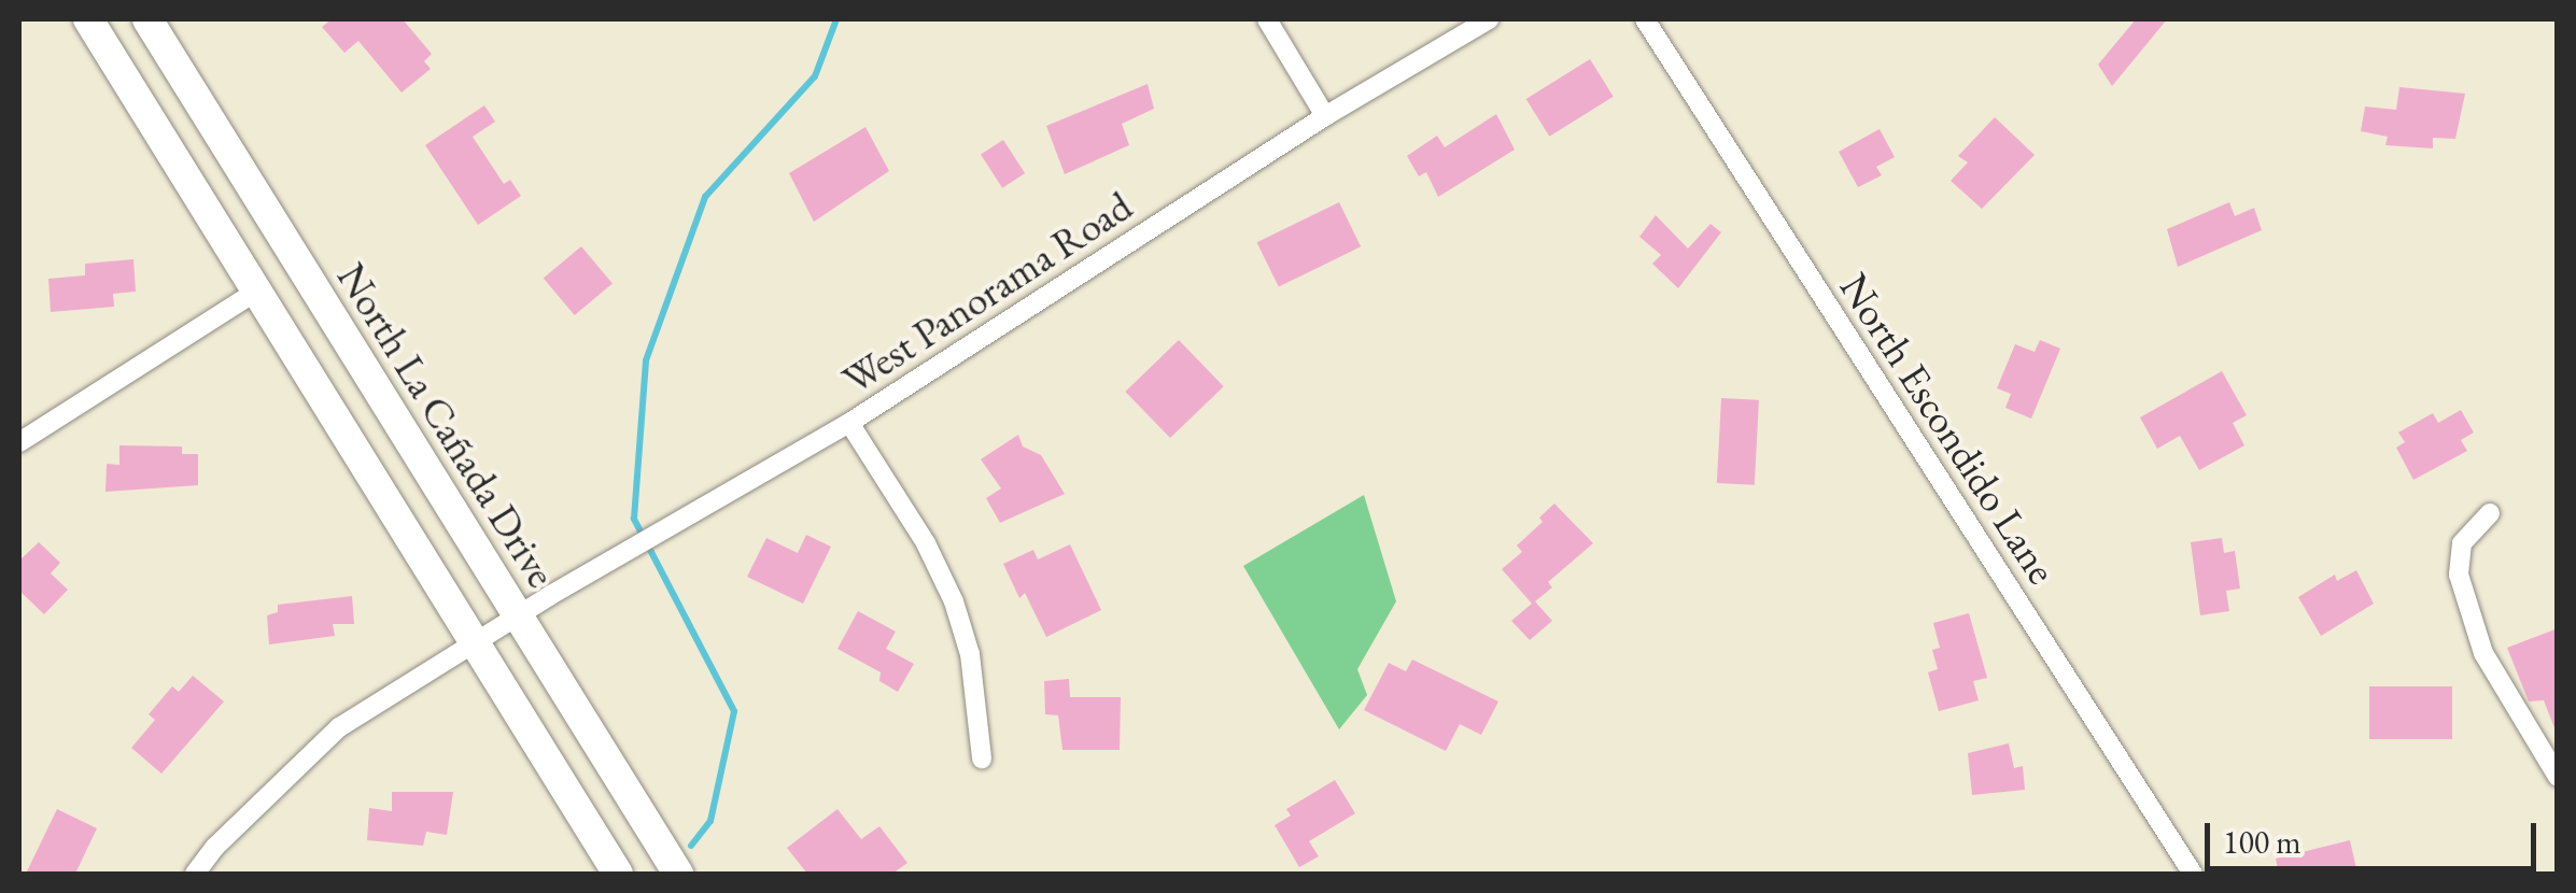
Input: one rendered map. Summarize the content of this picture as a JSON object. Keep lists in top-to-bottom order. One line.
{"streets":{"main road":["North La Cañada Drive"],"street":["West Panorama Road","North Escondido Lane"]},"crossings":[["West Panorama Road","North La Cañada Drive"]],"scale_bar":"100 m"}
